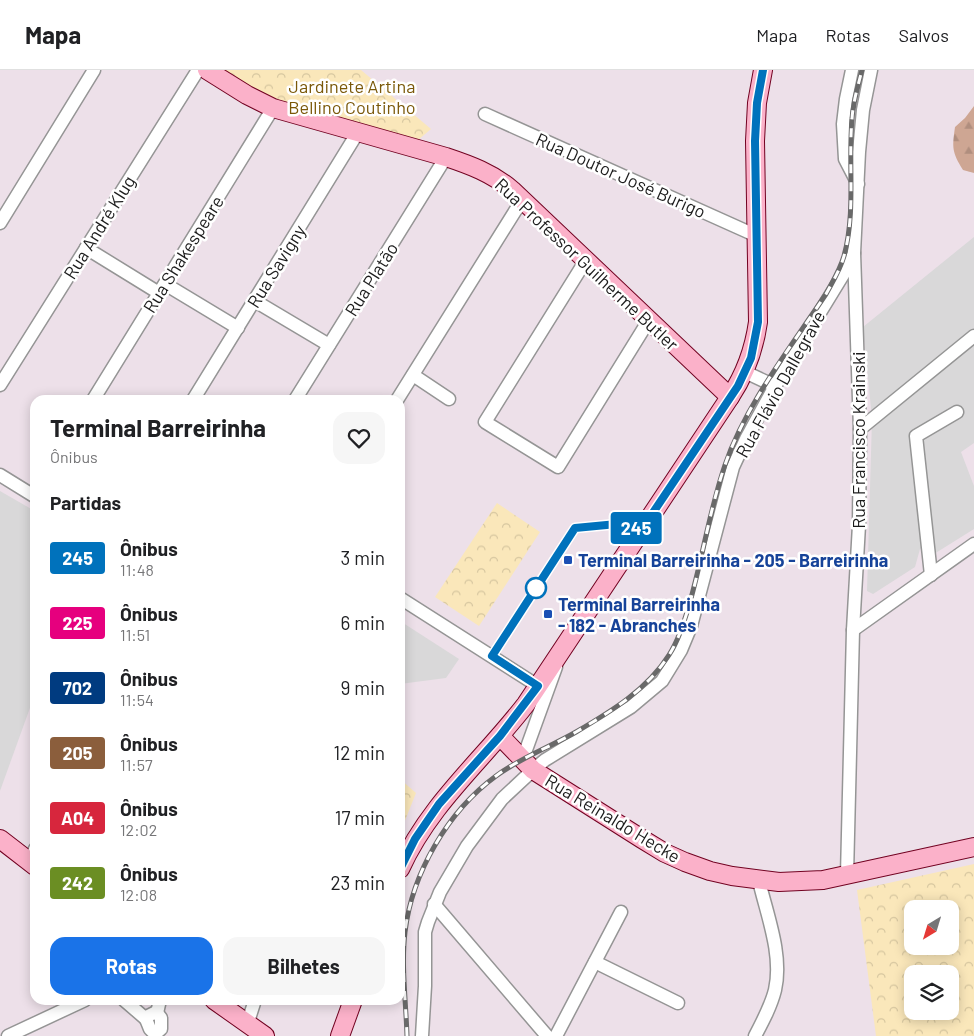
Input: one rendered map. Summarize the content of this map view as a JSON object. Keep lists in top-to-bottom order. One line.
{"streets":{"main road":["Rua Professor Guilherme Butler","Rua Reinaldo Hecke"],"street":["Rua Doutor José Burigo","Rua André Klug","Rua Shakespeare","Rua Savigny","Rua Platão","Rua Flávio Dallegrave","Rua Francisco Krainski"]},"crossings":[["Rua Shakespeare","Rua Professor Guilherme Butler"],["Rua Professor Guilherme Butler","Rua Savigny"],["Rua Professor Guilherme Butler","Rua Platão"],["Rua Flávio Dallegrave","Rua Francisco Krainski"],["Rua Flávio Dallegrave","Rua Reinaldo Hecke"],["Rua Francisco Krainski","Rua Reinaldo Hecke"]],"parks":["Jardinete Artina Bellino Coutinho"],"places":{"transit":["Terminal Barreirinha - 205 - Barreirinha","Terminal Barreirinha - 182 - Abranches"]},"lines":["bus line 245"],"north":"bottom left","page":{"header":"Mapa","nav":["Mapa","Rotas","Salvos"],"on_map":"245","heading":[["Terminal Barreirinha","Ônibus"],"Partidas"],"list":[{"mark":"245","name":"Ônibus","note":"11:48","value":"3 min"},{"mark":"225","name":"Ônibus","note":"11:51","value":"6 min"},{"mark":"702","name":"Ônibus","note":"11:54","value":"9 min"},{"mark":"205","name":"Ônibus","note":"11:57","value":"12 min"},{"mark":"A04","name":"Ônibus","note":"12:02","value":"17 min"},{"mark":"242","name":"Ônibus","note":"12:08","value":"23 min"}],"buttons":["Rotas","Bilhetes"]}}
